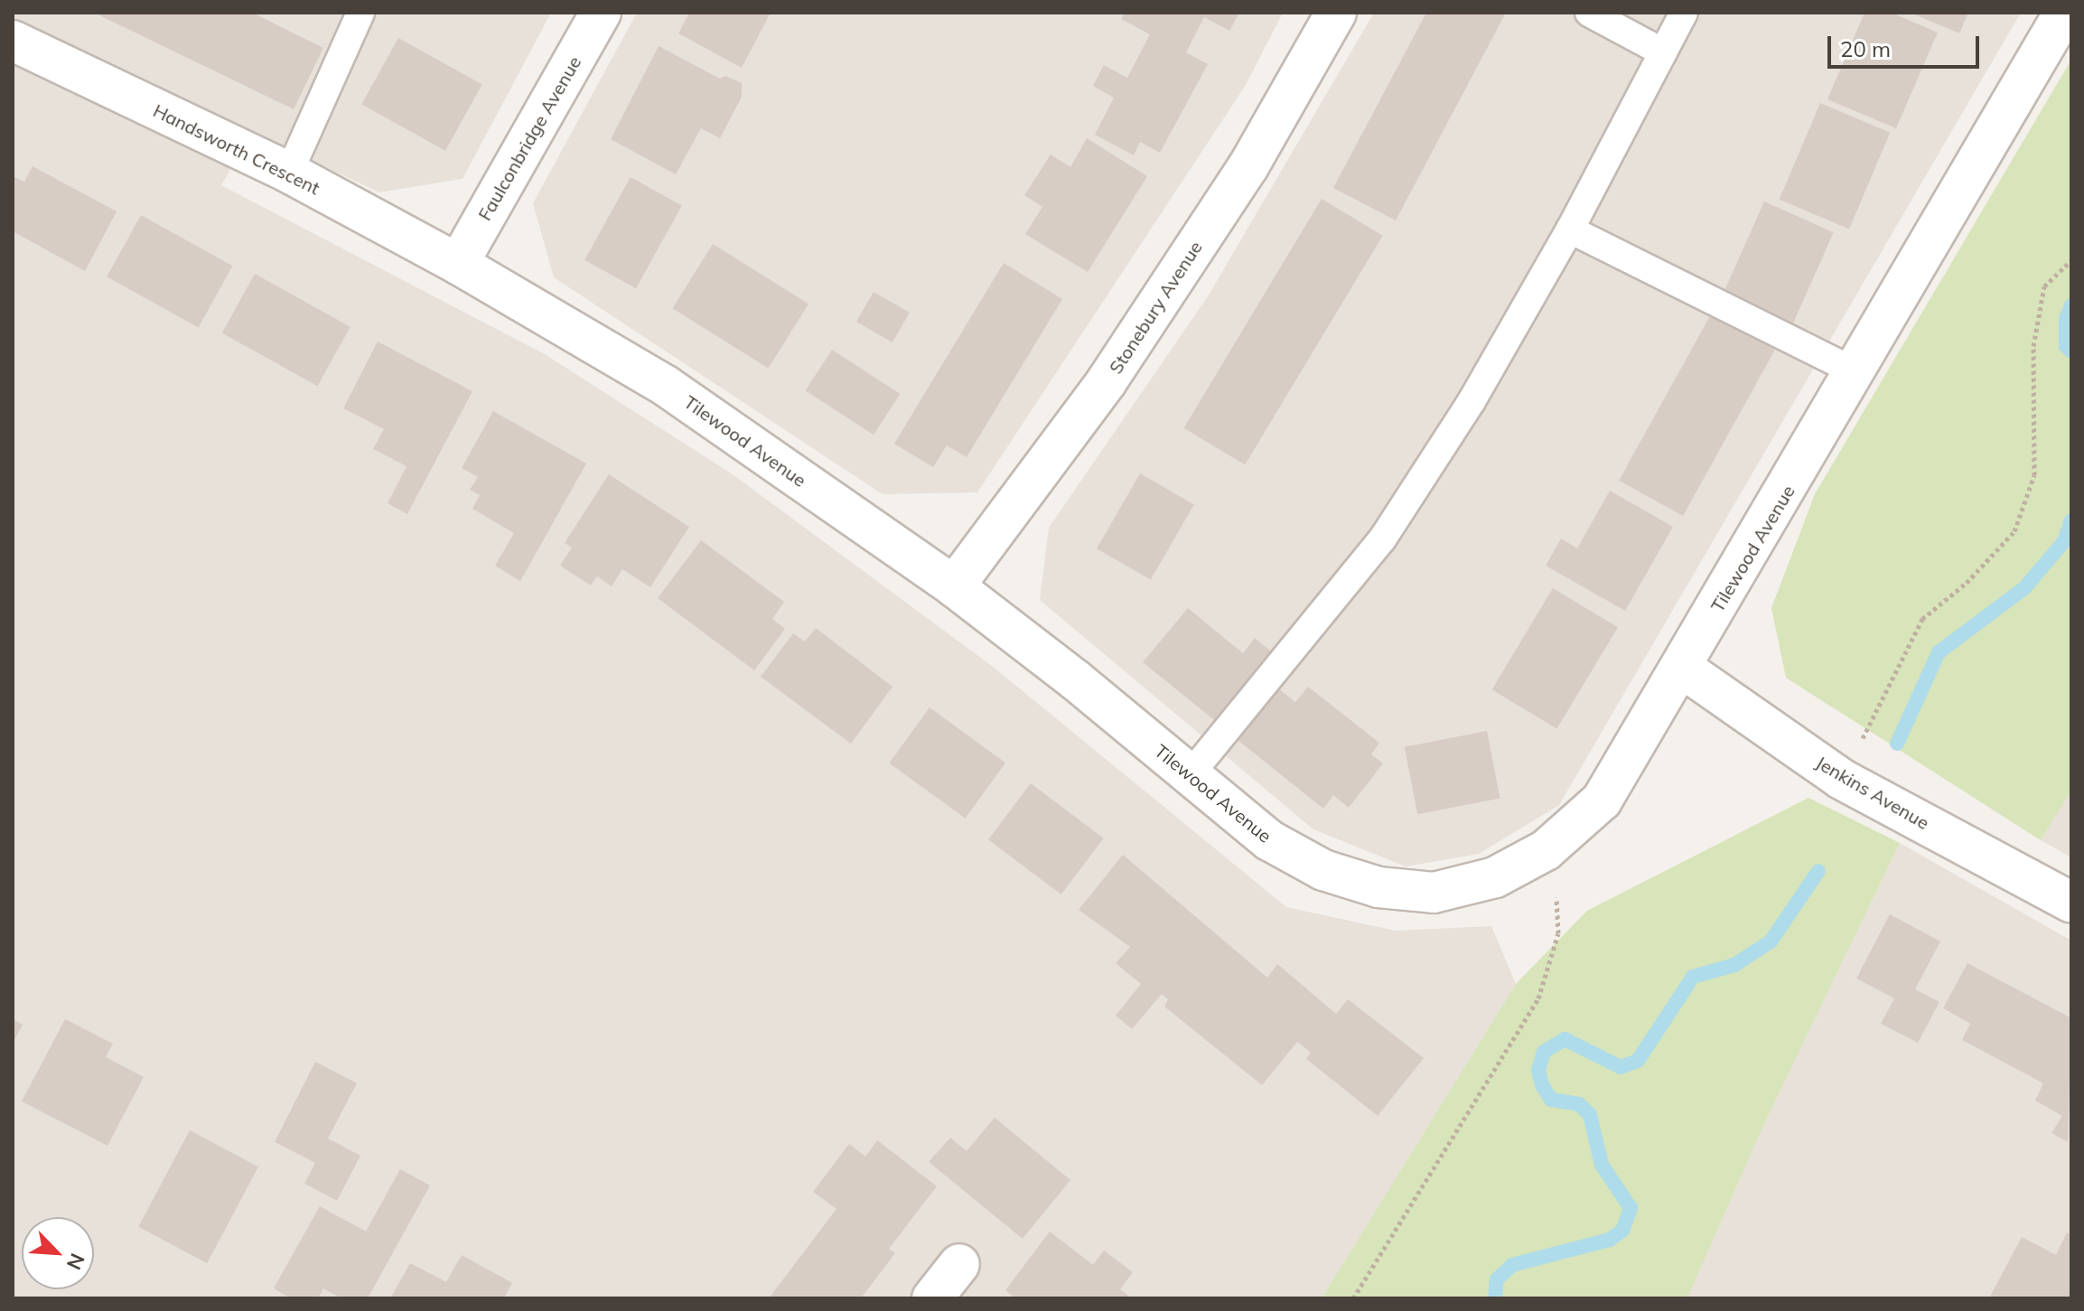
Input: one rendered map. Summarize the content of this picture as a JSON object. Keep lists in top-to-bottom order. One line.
{"streets":{"street":["Faulconbridge Avenue","Handsworth Crescent","Stonebury Avenue","Tilewood Avenue","Jenkins Avenue"]},"crossings":[["Faulconbridge Avenue","Handsworth Crescent"],["Faulconbridge Avenue","Tilewood Avenue"],["Handsworth Crescent","Tilewood Avenue"],["Stonebury Avenue","Tilewood Avenue"],["Tilewood Avenue","Jenkins Avenue"]],"scale_bar":"20 m","north":"bottom right"}
